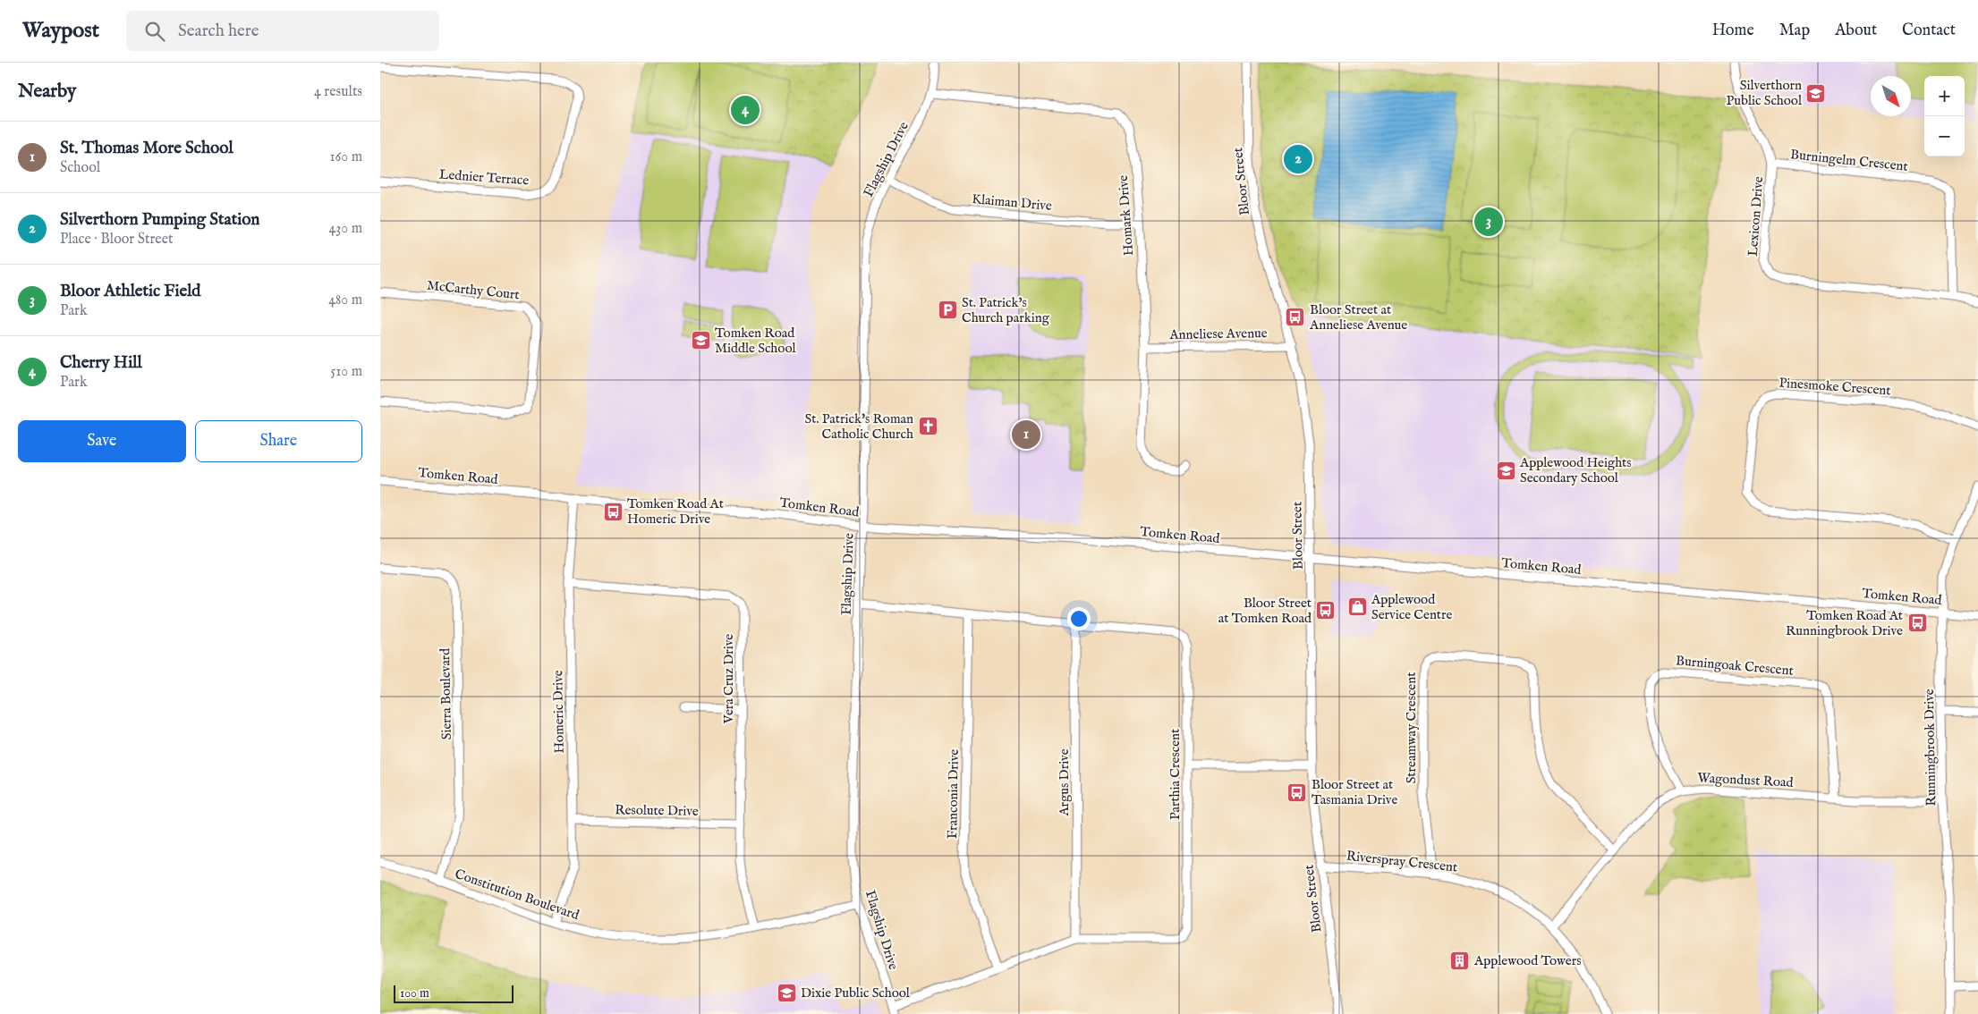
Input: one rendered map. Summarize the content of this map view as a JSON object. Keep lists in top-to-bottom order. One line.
{"streets":{"street":["Flagship Drive","Burningelm Crescent","Lednier Terrace","Bloor Street","Klaiman Drive","Homark Drive","Lexicon Drive","McCarthy Court","Anneliese Avenue","Pinesmoke Crescent","Tomken Road","Burningoak Crescent","Vera Cruz Drive","Sierra Boulevard","Homeric Drive","Streamway Crescent","Runningbrook Drive","Parthia Crescent","Wagondust Road","Argus Drive","Franconia Drive","Resolute Drive","Riverspray Crescent","Constitution Boulevard"]},"crossings":[["Flagship Drive","Klaiman Drive"],["Flagship Drive","Homark Drive"],["Flagship Drive","Tomken Road"],["Flagship Drive","Parthia Crescent"],["Flagship Drive","Constitution Boulevard"],["Burningelm Crescent","Lexicon Drive"],["Bloor Street","Anneliese Avenue"],["Bloor Street","Tomken Road"],["Bloor Street","Riverspray Crescent"],["Klaiman Drive","Homark Drive"],["Homark Drive","Anneliese Avenue"],["Pinesmoke Crescent","Runningbrook Drive"],["Tomken Road","Homeric Drive"],["Tomken Road","Runningbrook Drive"],["Burningoak Crescent","Wagondust Road"],["Vera Cruz Drive","Homeric Drive"],["Vera Cruz Drive","Resolute Drive"],["Vera Cruz Drive","Constitution Boulevard"],["Sierra Boulevard","Constitution Boulevard"],["Homeric Drive","Resolute Drive"],["Homeric Drive","Constitution Boulevard"],["Streamway Crescent","Wagondust Road"],["Streamway Crescent","Riverspray Crescent"],["Runningbrook Drive","Wagondust Road"],["Parthia Crescent","Argus Drive"],["Parthia Crescent","Franconia Drive"],["Wagondust Road","Riverspray Crescent"]],"places":{"school or university":["Silverthorn Public School","Tomken Road Middle School","Applewood Heights Secondary School","Dixie Public School"],"parking":["St. Patrick's Church parking"],"bus stop":["Bloor Street at Anneliese Avenue","Tomken Road At Homeric Drive","Bloor Street at Tomken Road","Tomken Road At Runningbrook Drive","Bloor Street at Tasmania Drive"],"church":["St. Patrick's Roman Catholic Church"],"shop":["Applewood Service Centre"],"building":["Applewood Towers"]},"scale_bar":"100 m","north":"bottom right","page":{"header":"Waypost","search":"Search here","nav":["Home","Map","About","Contact"],"heading":["Nearby","4 results"],"map_buttons":["+","−"],"pins":["4","2","3","1"],"list":[{"mark":"1","name":"St. Thomas More School","note":"School","value":"160 m"},{"mark":"2","name":"Silverthorn Pumping Station","note":"Place · Bloor Street","value":"430 m"},{"mark":"3","name":"Bloor Athletic Field","note":"Park","value":"480 m"},{"mark":"4","name":"Cherry Hill","note":"Park","value":"510 m"}],"buttons":["Save","Share"],"scale":"100 m"}}
